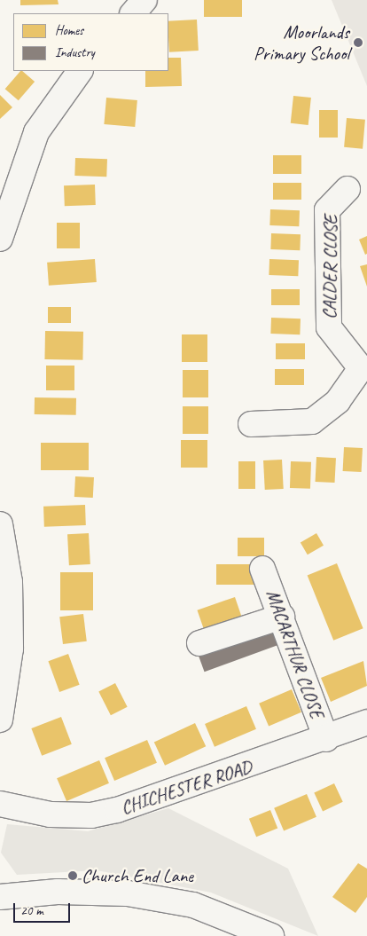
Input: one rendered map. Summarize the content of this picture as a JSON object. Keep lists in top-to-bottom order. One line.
{"streets":{"street":["CALDER CLOSE","MACARTHUR CLOSE","CHICHESTER ROAD"]},"crossings":[["MACARTHUR CLOSE","CHICHESTER ROAD"]],"places":["Moorlands Primary School","Church End Lane"],"legend":["Homes","Industry"],"scale_bar":"20 m"}
